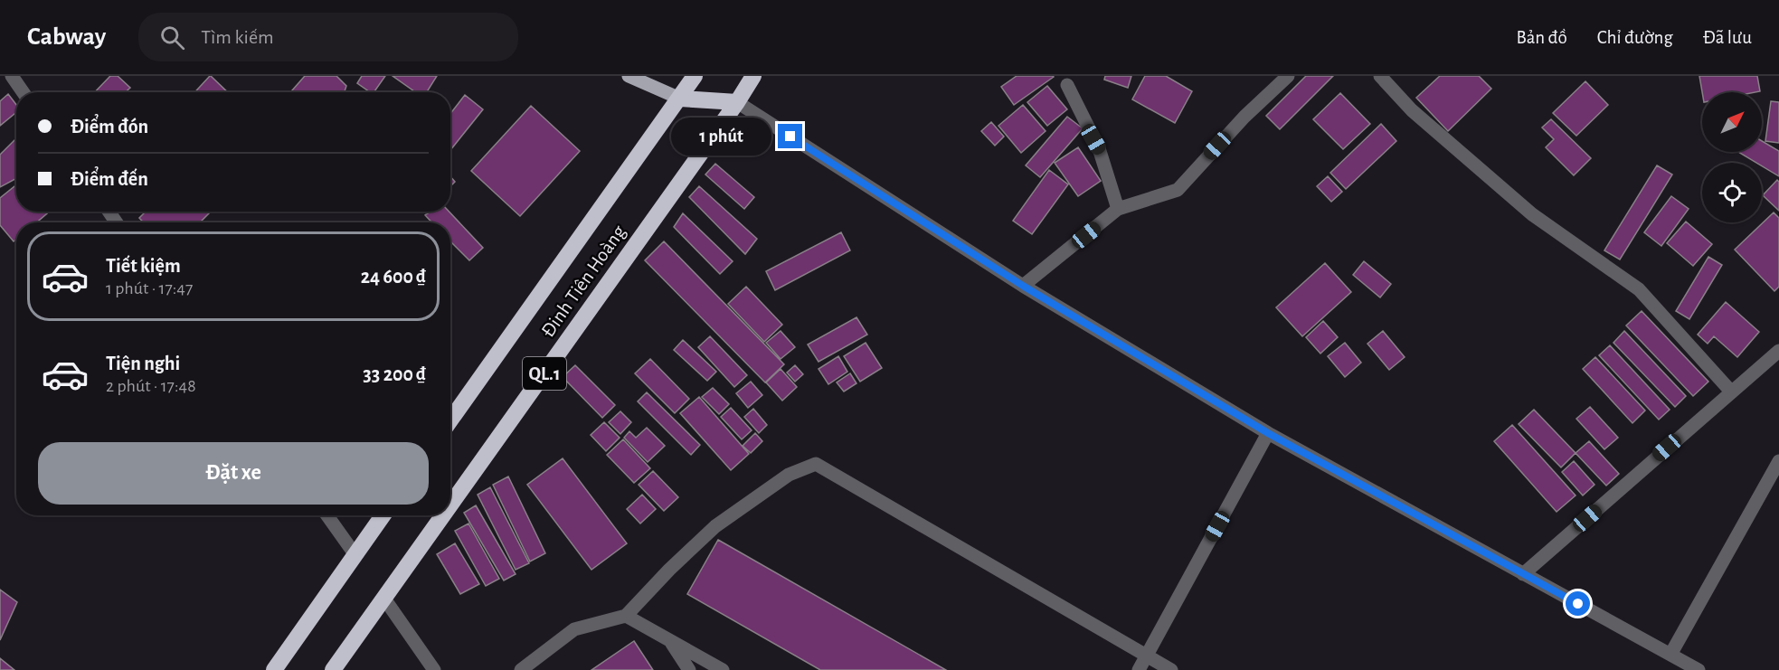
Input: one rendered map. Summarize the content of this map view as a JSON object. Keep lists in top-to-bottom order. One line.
{"streets":{"highway":["Đinh Tiên Hoàng","QL.1"]},"north":"top right","page":{"header":"Cabway","search":"Tìm kiếm","nav":["Bản đồ","Chỉ đường","Đã lưu"],"banner":["Điểm đón","Điểm đến"],"bubble":"1 phút","list":[{"name":"Tiết kiệm","note":"1 phút · 17:47","value":"24 600 ₫"},{"name":"Tiện nghi","note":"2 phút · 17:48","value":"33 200 ₫"}],"buttons":"Đặt xe"}}
